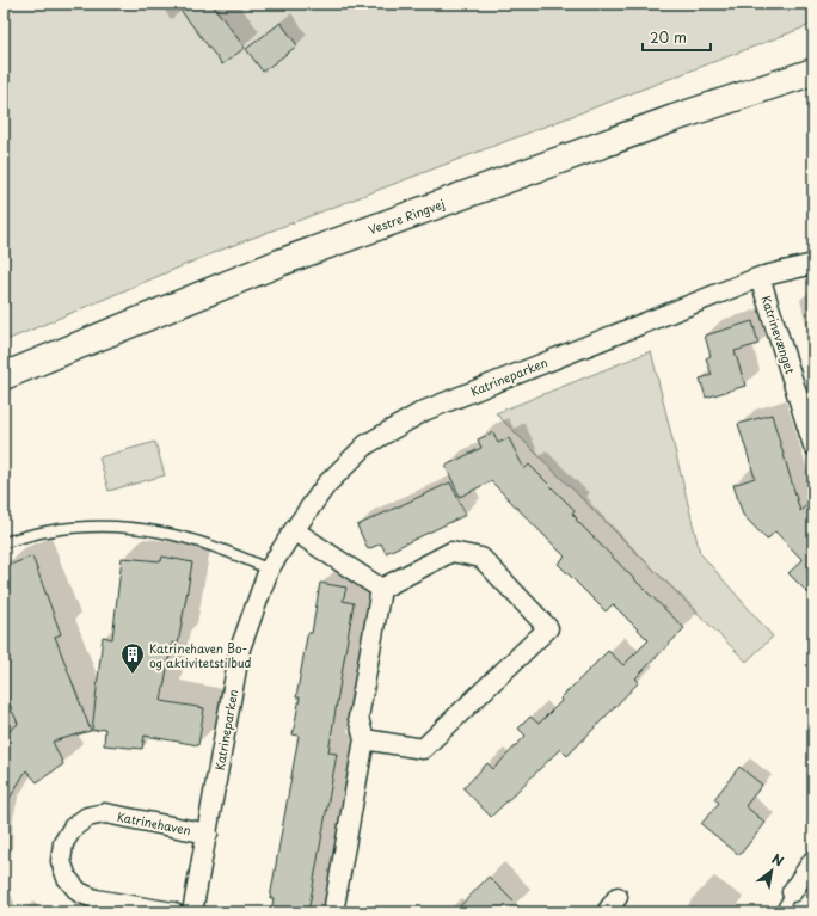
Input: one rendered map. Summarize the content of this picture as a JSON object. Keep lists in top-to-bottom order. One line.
{"streets":{"main road":["Vestre Ringvej"],"street":["Katrinevænget","Katrineparken","Katrinehaven"]},"crossings":[["Katrinevænget","Katrineparken"],["Katrineparken","Katrinehaven"]],"places":{"building":["Katrinehaven Bo- og aktivitetstilbud"]},"scale_bar":"20 m","north":"top right"}
